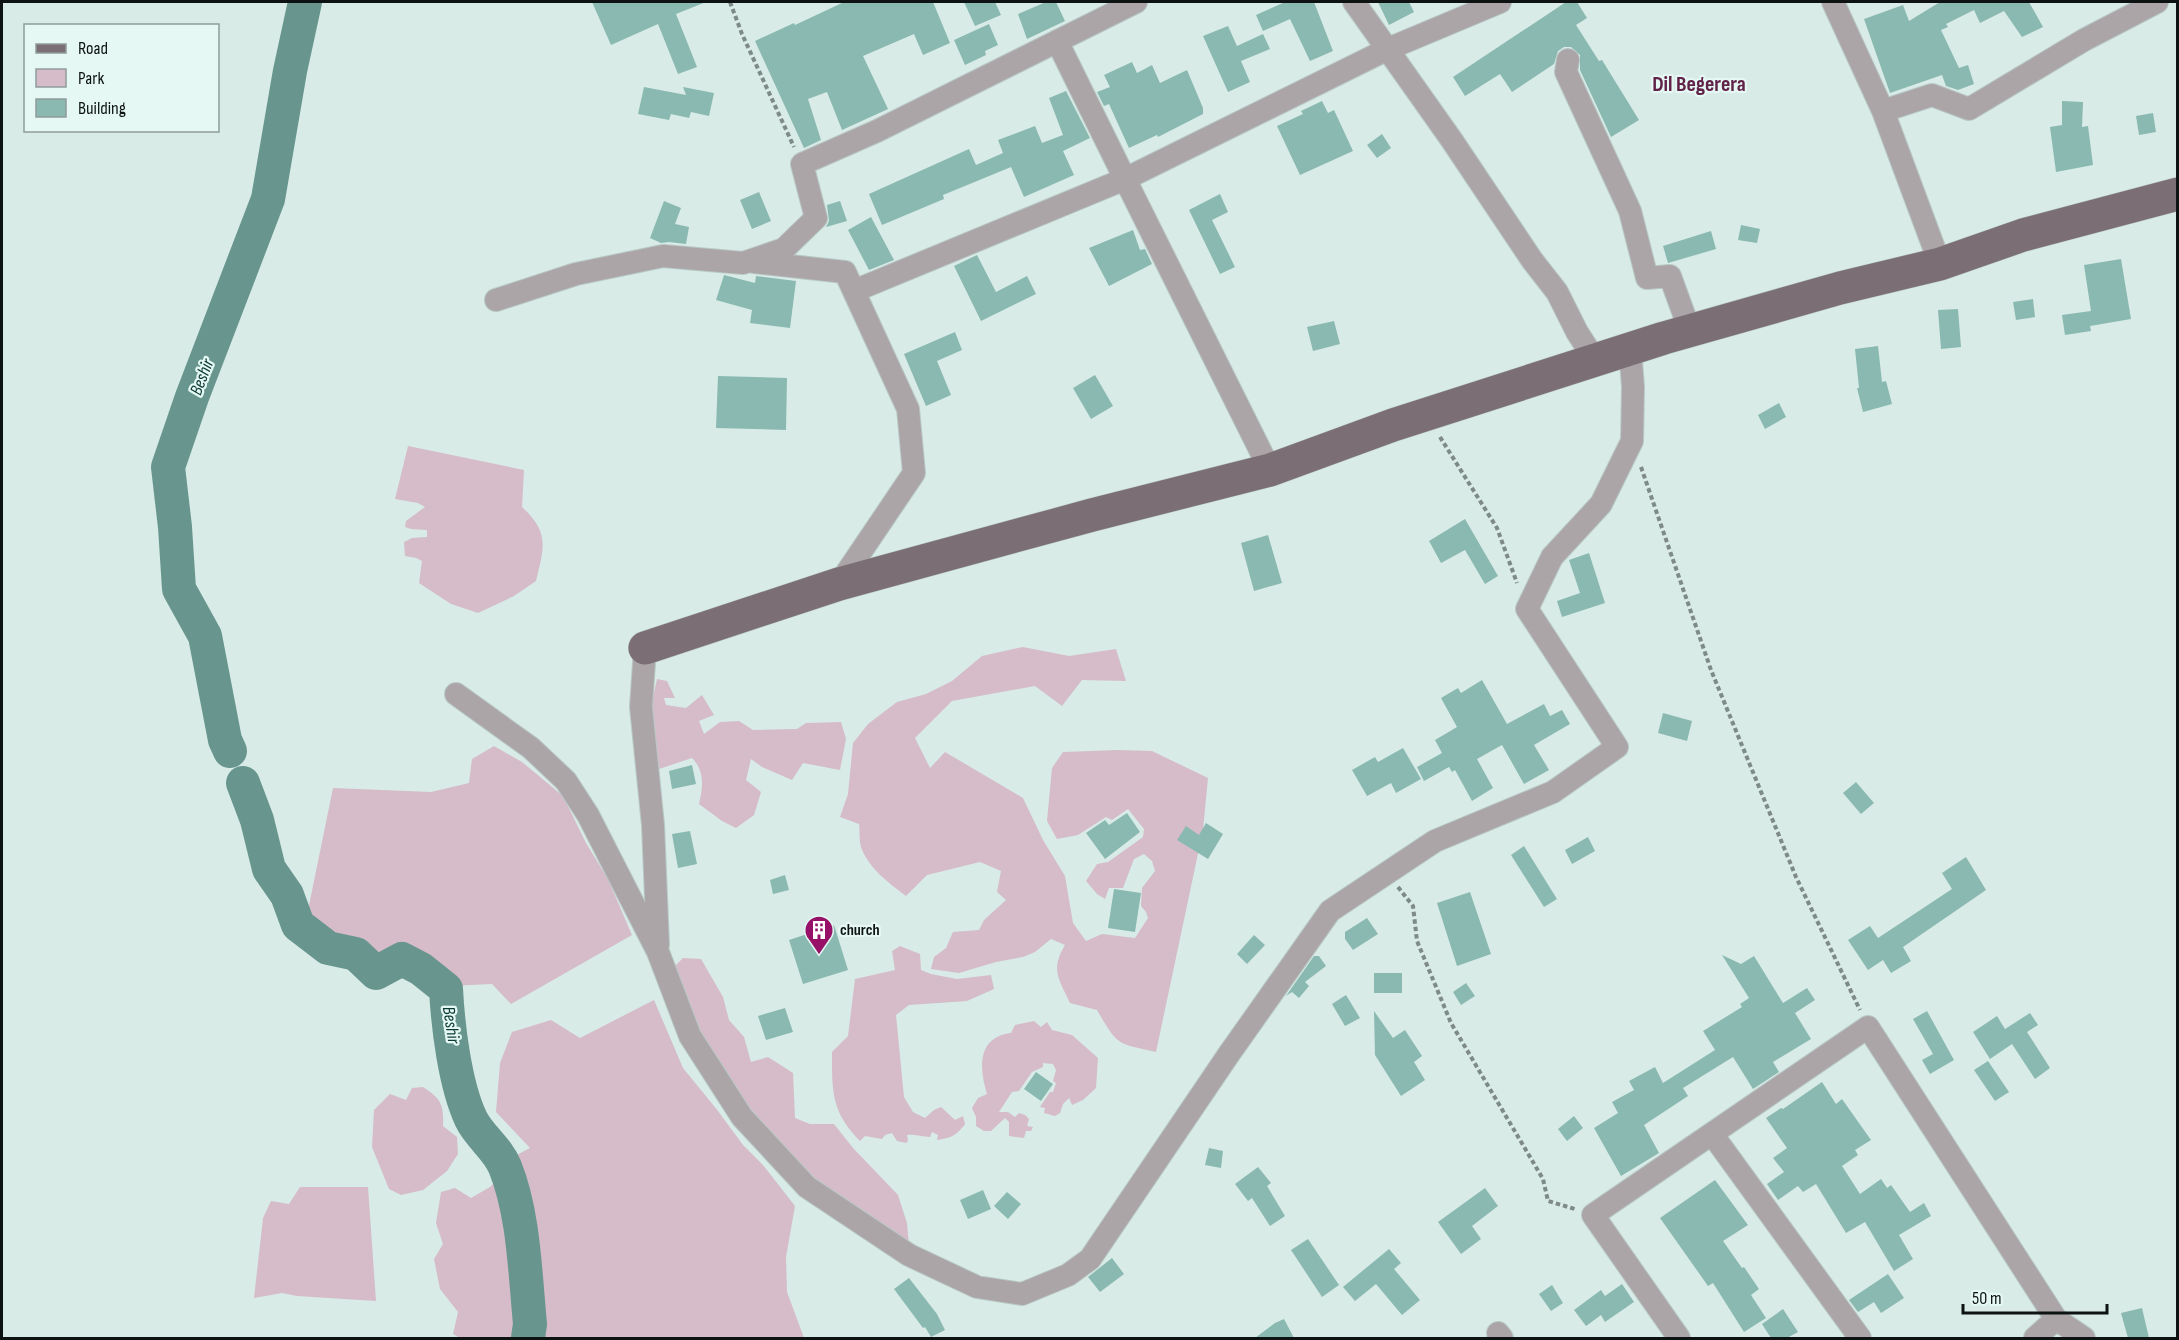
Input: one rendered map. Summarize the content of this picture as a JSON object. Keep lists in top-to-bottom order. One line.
{"districts":["Dil Begerera"],"water":["Beshir"],"places":{"building":["church"]},"legend":["Road","Park","Building"],"scale_bar":"50 m"}
